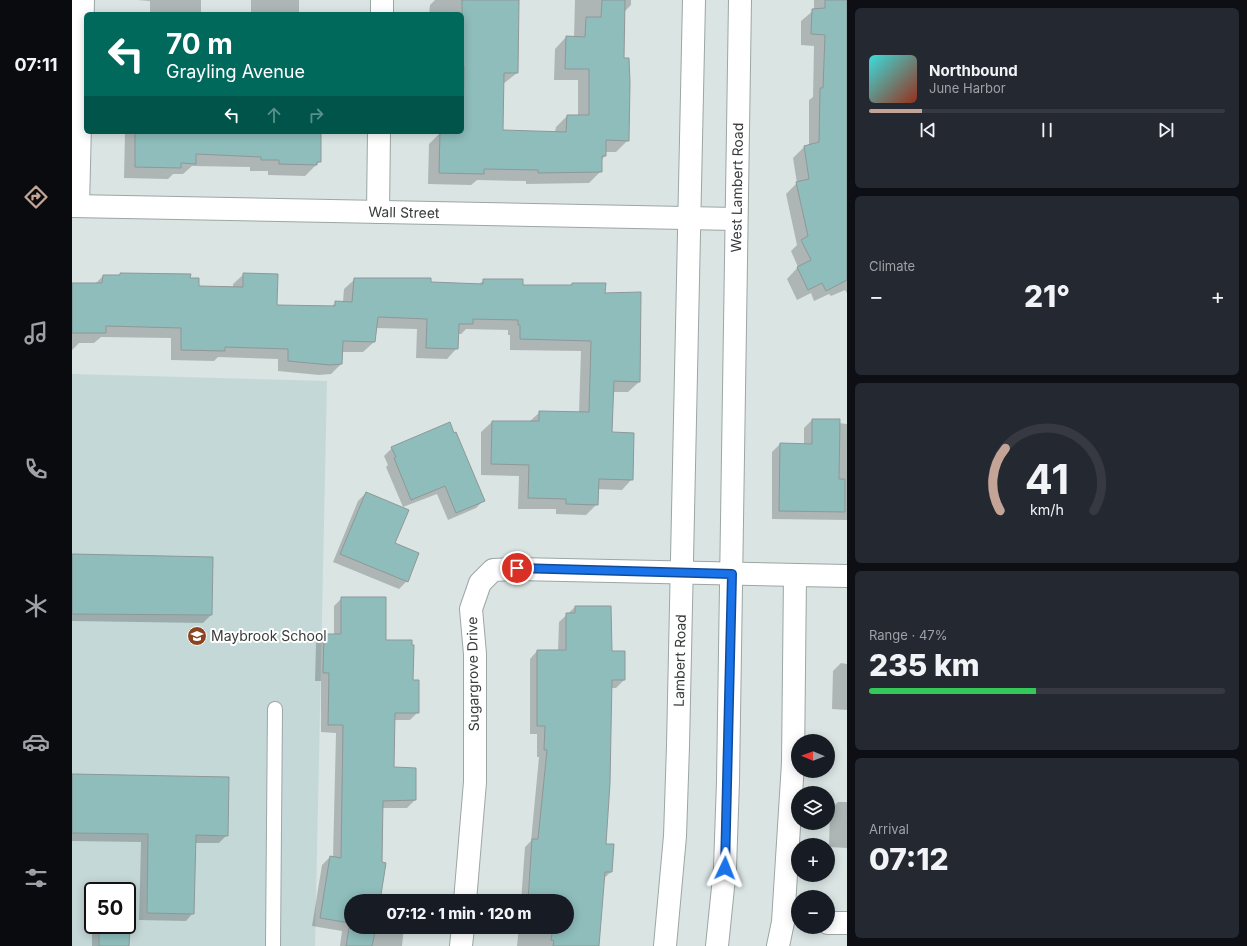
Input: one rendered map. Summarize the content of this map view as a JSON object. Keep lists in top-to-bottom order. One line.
{"streets":{"street":["West Lambert Road","Wall Street","Lambert Road","Sugargrove Drive"]},"crossings":[["West Lambert Road","Wall Street"],["West Lambert Road","Sugargrove Drive"],["Wall Street","Lambert Road"],["Lambert Road","Sugargrove Drive"]],"places":{"school or university":["Maybrook School"]},"north":"left","page":{"tabs":"07:11","turn":["70 m","Grayling Avenue"],"song":["Northbound","June Harbor"],"tile":["Climate",["Range · 47%","235 km"],["Arrival","07:12"]],"heat":["−","21°","+"],"map_buttons":["+","−"],"limit":"50","trip":"07:12 · 1 min · 120 m","gauge":["41","km/h"]}}
